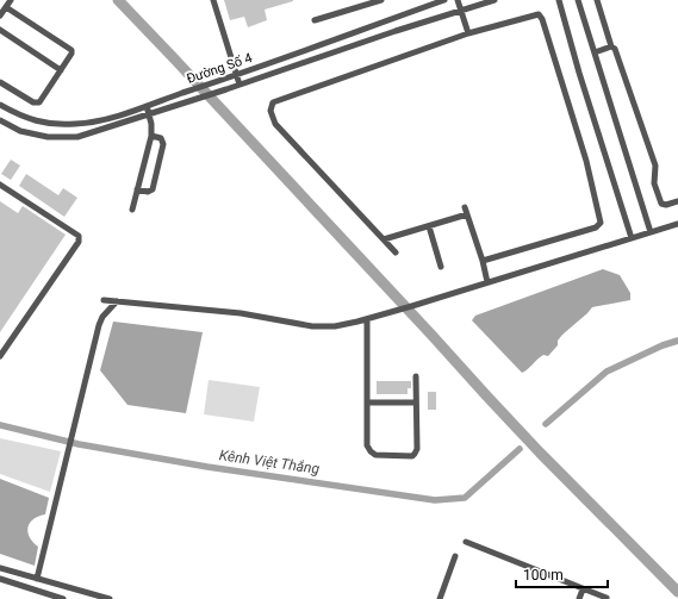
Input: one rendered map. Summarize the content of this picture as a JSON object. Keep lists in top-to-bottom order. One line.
{"streets":{"street":["Đường Số 4"]},"water":["Kênh Việt Thắng"],"scale_bar":"100 m"}
